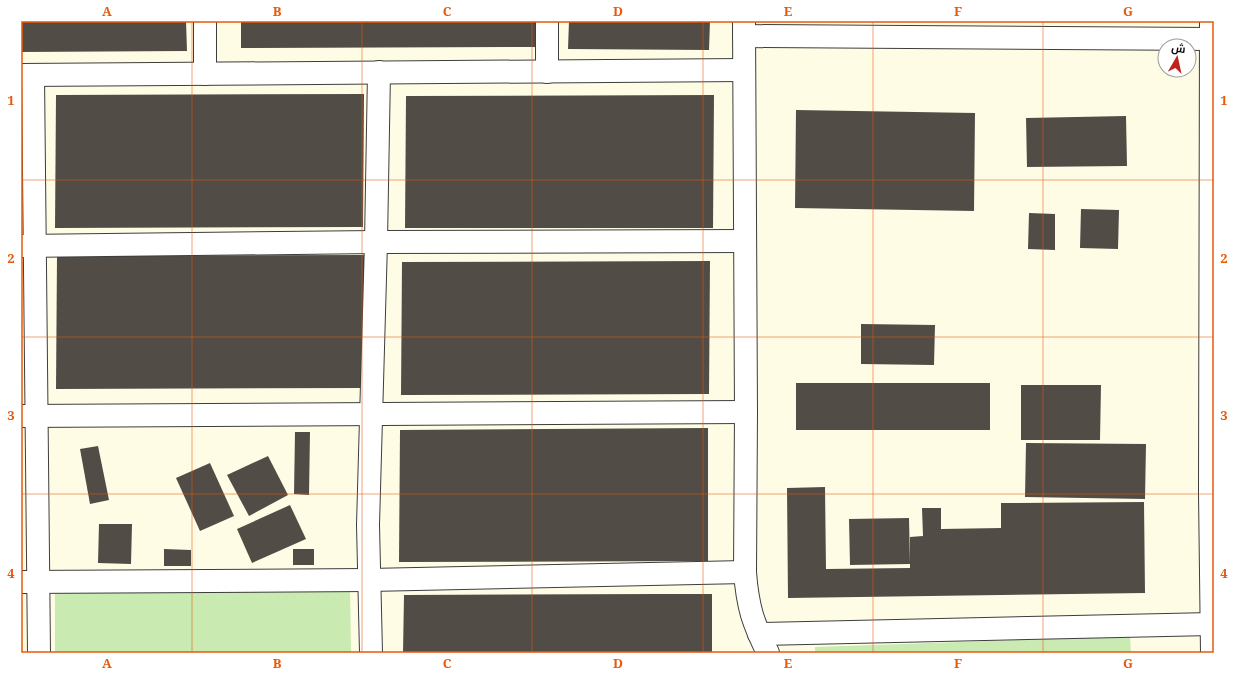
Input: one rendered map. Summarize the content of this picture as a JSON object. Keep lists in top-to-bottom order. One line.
{"north":"top","grid":{"columns":["A","B","C","D","E","F","G"],"rows":["1","2","3","4"]}}
